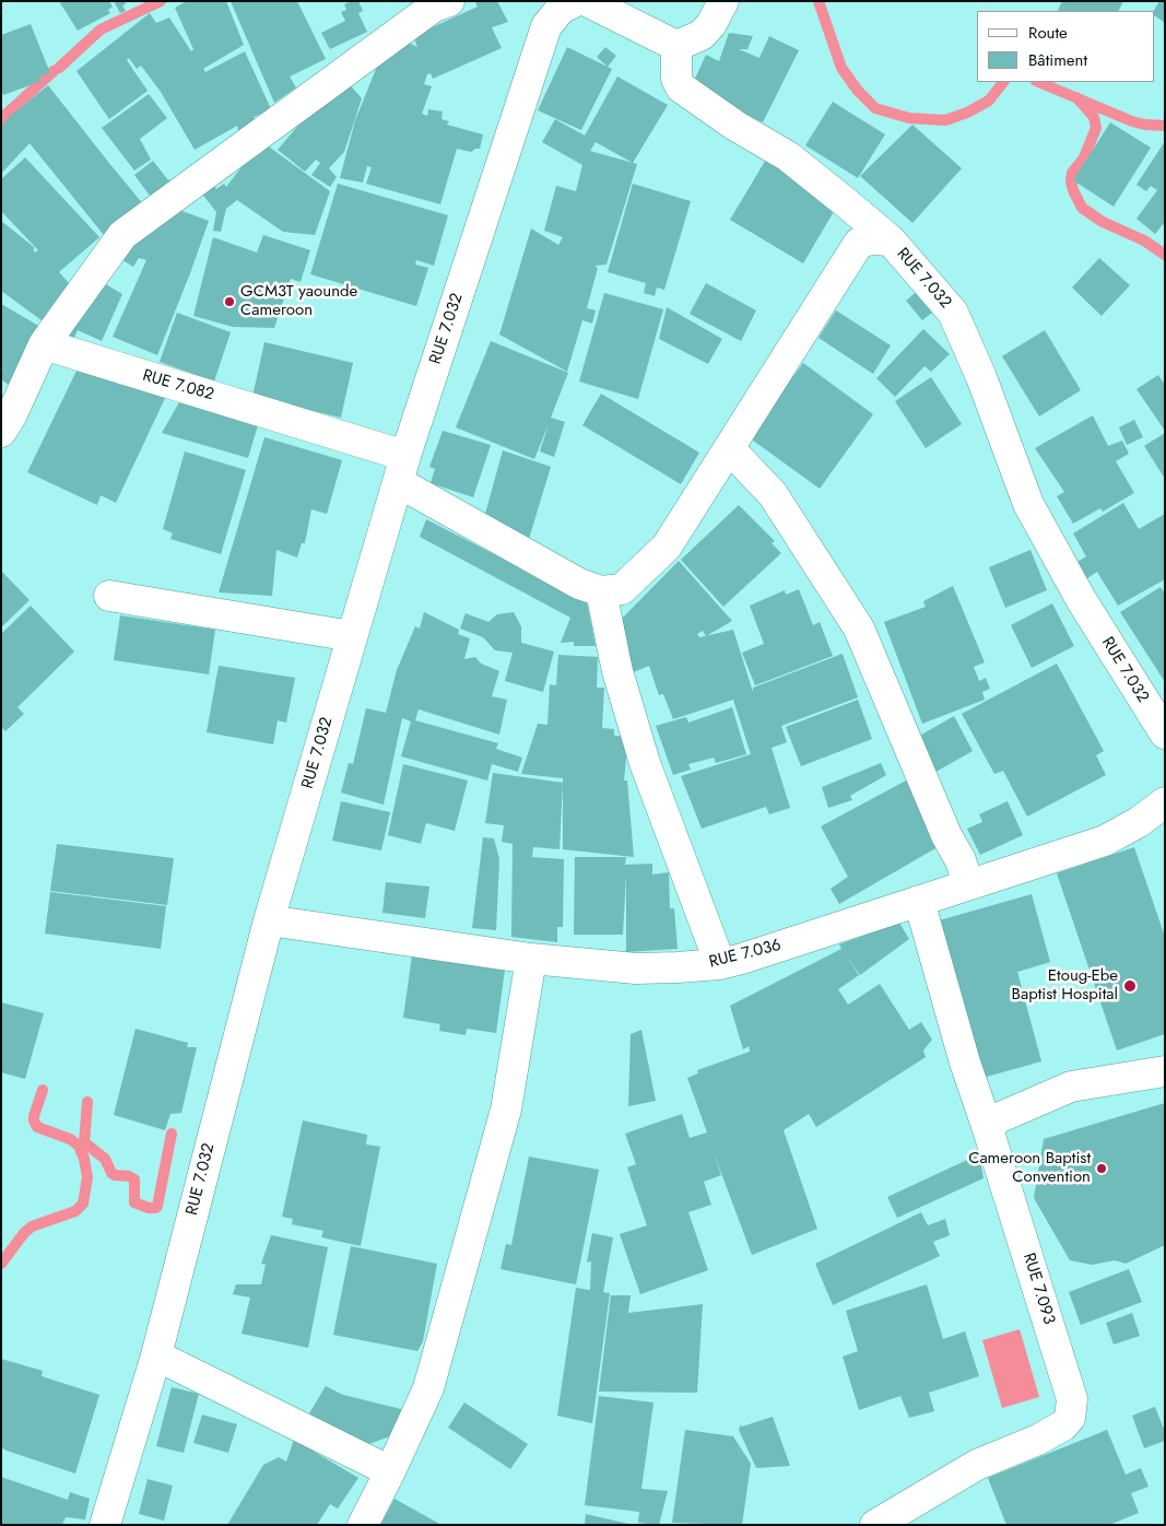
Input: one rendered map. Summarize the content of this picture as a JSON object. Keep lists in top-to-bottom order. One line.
{"streets":{"street":["RUE 7.032","RUE 7.082","RUE 7.036","RUE 7.093"]},"crossings":[["RUE 7.032","RUE 7.082"],["RUE 7.032","RUE 7.036"]],"places":["GCM3T yaounde Cameroon","Etoug-Ebe Baptist Hospital","Cameroon Baptist Convention"],"legend":["Route","Bâtiment"]}
